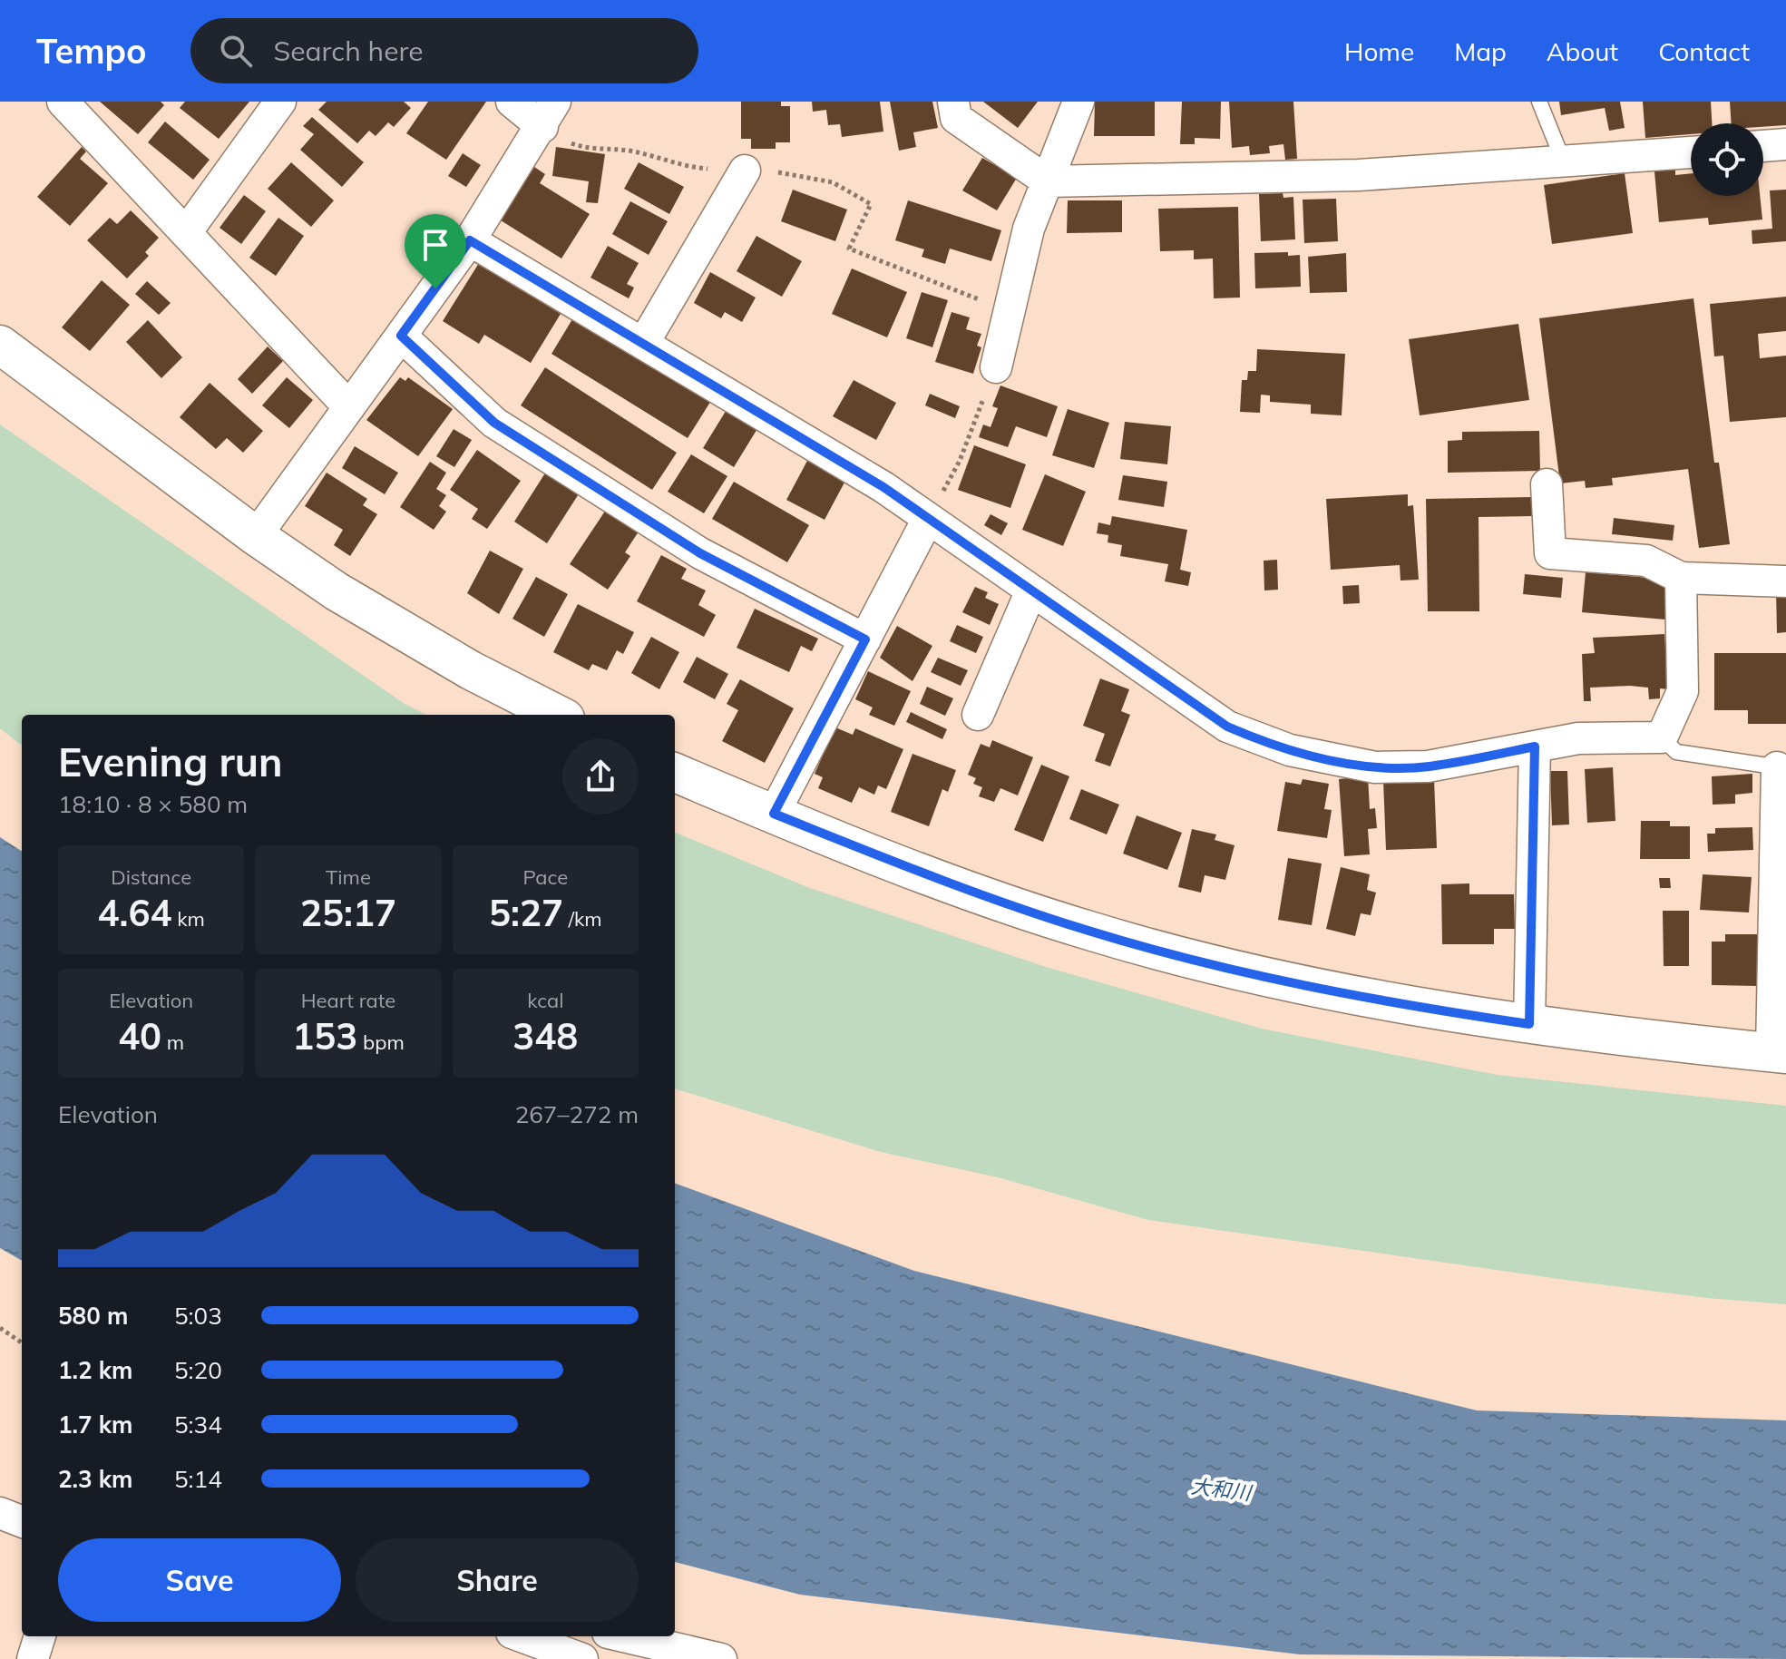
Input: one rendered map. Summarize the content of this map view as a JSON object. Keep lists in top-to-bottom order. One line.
{"water":["大和川"],"page":{"header":"Tempo","search":"Search here","nav":["Home","Map","About","Contact"],"heading":["Evening run","18:10 · 8 × 580 m"],"stats":[["Distance","4.64 km"],["Time","25:17"],["Pace","5:27 /km"],["Elevation","40 m"],["Heart rate","153 bpm"],["kcal","348"]],"chart":["Elevation","267–272 m"],"list":[{"name":"580 m","note":"5:03"},{"name":"1.2 km","note":"5:20"},{"name":"1.7 km","note":"5:34"},{"name":"2.3 km","note":"5:14"}],"buttons":["Save","Share"]}}
